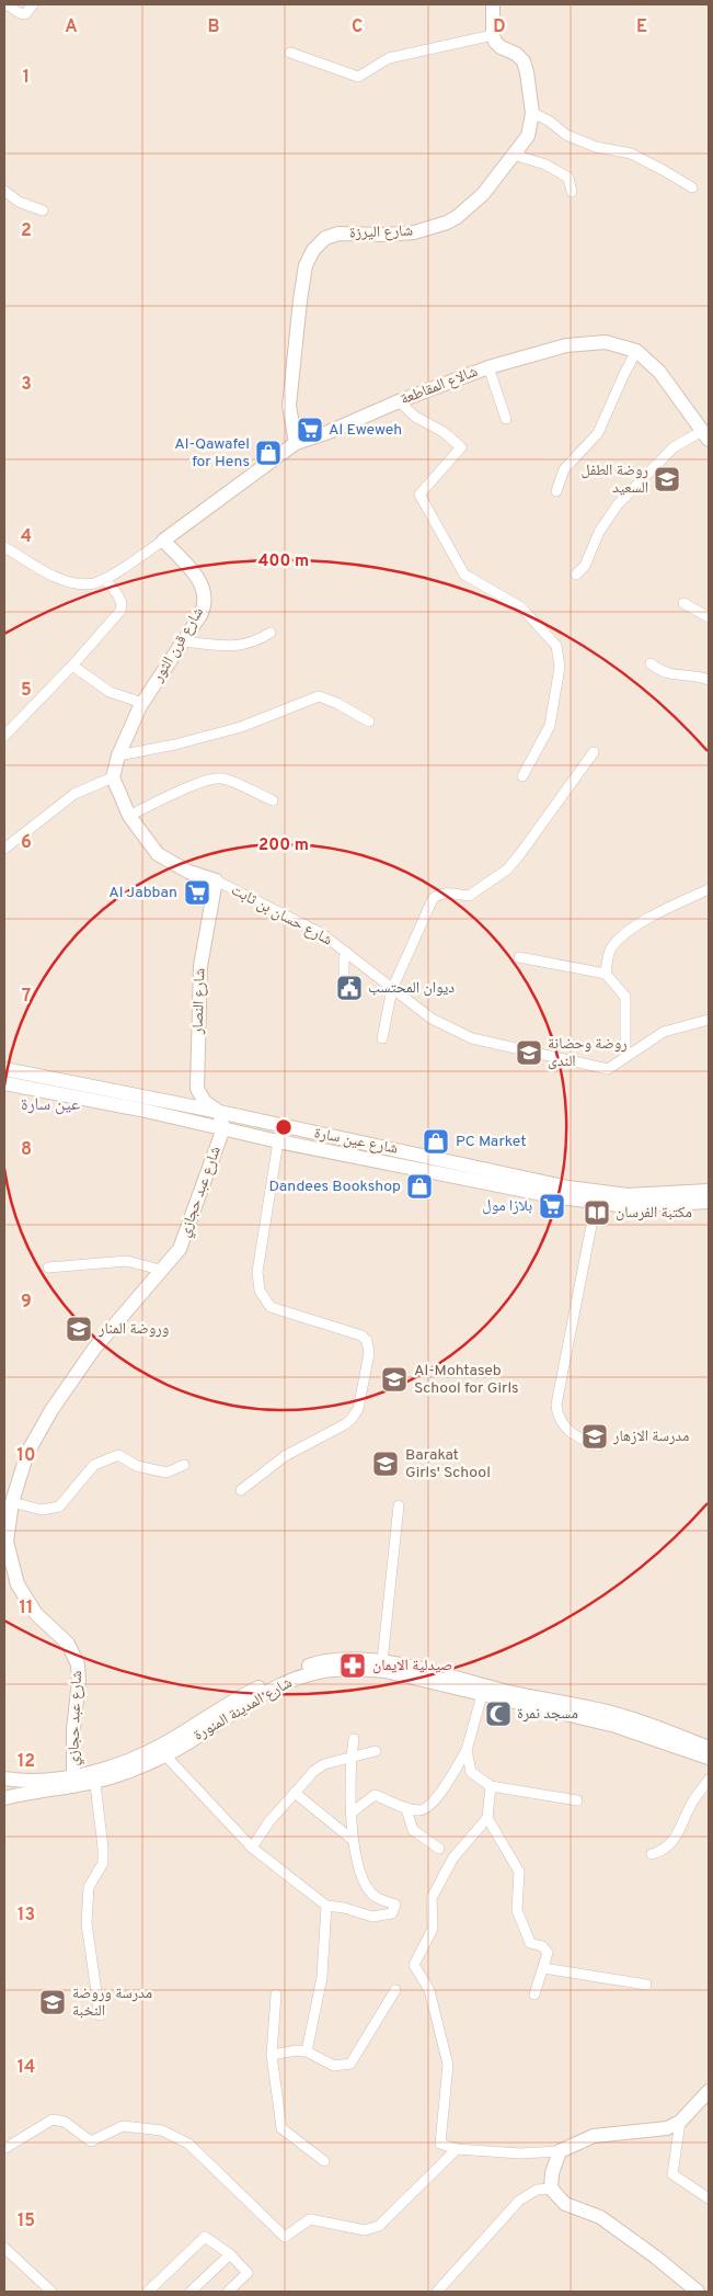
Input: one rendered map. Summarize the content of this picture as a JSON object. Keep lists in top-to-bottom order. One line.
{"streets":{"street":["شارع اليرزة","شالاع المقاطعة","شارع قرن الثور","شارع حسان بن ثابت","شارع النصار","شارع عين سارة","شارع عبد حجازي","شارع المدينة المنورة"]},"crossings":[["شارع اليرزة","شالاع المقاطعة"],["شالاع المقاطعة","شارع قرن الثور"],["شارع حسان بن ثابت","شارع النصار"],["شارع النصار","شارع عين سارة"],["شارع النصار","شارع عبد حجازي"],["شارع عين سارة","شارع عبد حجازي"],["شارع عبد حجازي","شارع المدينة المنورة"]],"districts":["عين سارة"],"places":{"supermarket":["Al Eweweh","Al Jabban","بلازا مول"],"shop":["Al-Qawafel for Hens","PC Market","Dandees Bookshop"],"school or university":["روضة الطفل السعيد","روضة وحضانة الندى","وروضة المنار","Al-Mohtaseb School for Girls","مدرسة الازهار","Barakat Girls' School","مدرسة وروضة النخبة"],"public building":["ديوان المحتسب"],"library":["مكتبة الفرسان"],"pharmacy":["صيدلية الايمان"],"mosque":["مسجد نمرة"]},"grid":{"columns":["A","B","C","D","E"],"rows":["1","2","3","4","5","6","7","8","9","10","11","12","13","14","15"]},"rings":["400 m","200 m"]}
